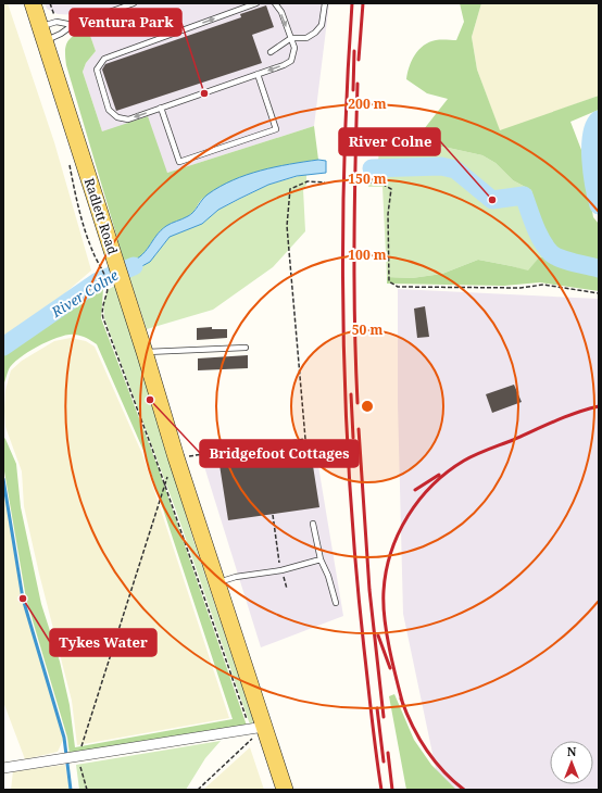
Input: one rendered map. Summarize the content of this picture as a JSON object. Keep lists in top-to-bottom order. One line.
{"streets":{"main road":["Radlett Road"]},"water":["River Colne"],"places":["Ventura Park","River Colne","Bridgefoot Cottages","Tykes Water"],"north":"top","rings":["200 m","150 m","100 m","50 m"]}
